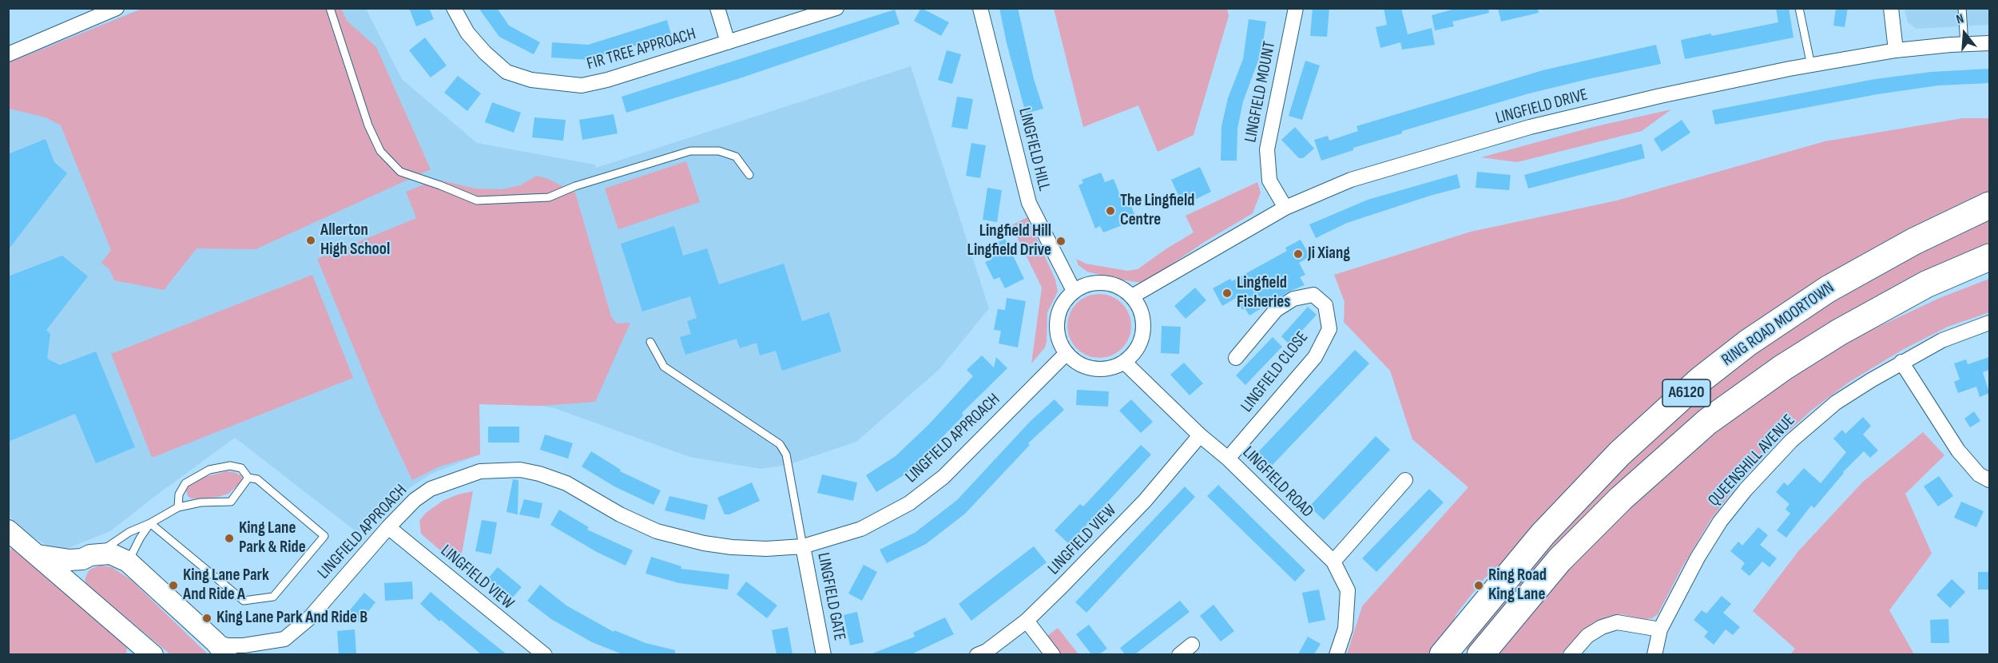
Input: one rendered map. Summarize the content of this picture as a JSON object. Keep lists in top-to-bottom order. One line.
{"streets":{"highway":["RING ROAD MOORTOWN","A6120"],"street":["FIR TREE APPROACH","LINGFIELD MOUNT","LINGFIELD DRIVE","LINGFIELD HILL","LINGFIELD CLOSE","LINGFIELD APPROACH","QUEENSHILL AVENUE","LINGFIELD ROAD","LINGFIELD VIEW","LINGFIELD GATE"]},"crossings":[["LINGFIELD MOUNT","LINGFIELD DRIVE"],["LINGFIELD DRIVE","LINGFIELD HILL"],["LINGFIELD DRIVE","LINGFIELD APPROACH"],["LINGFIELD DRIVE","LINGFIELD ROAD"],["LINGFIELD HILL","LINGFIELD APPROACH"],["LINGFIELD HILL","LINGFIELD ROAD"],["LINGFIELD CLOSE","LINGFIELD ROAD"],["LINGFIELD APPROACH","LINGFIELD ROAD"],["LINGFIELD APPROACH","LINGFIELD VIEW"],["LINGFIELD APPROACH","LINGFIELD GATE"],["LINGFIELD ROAD","LINGFIELD VIEW"]],"places":["The Lingfield Centre","Allerton High School","Lingfield Hill Lingfield Drive","Ji Xiang","Lingfield Fisheries","King Lane Park & Ride","King Lane Park And Ride A","Ring Road King Lane","King Lane Park And Ride B"],"north":"top"}
